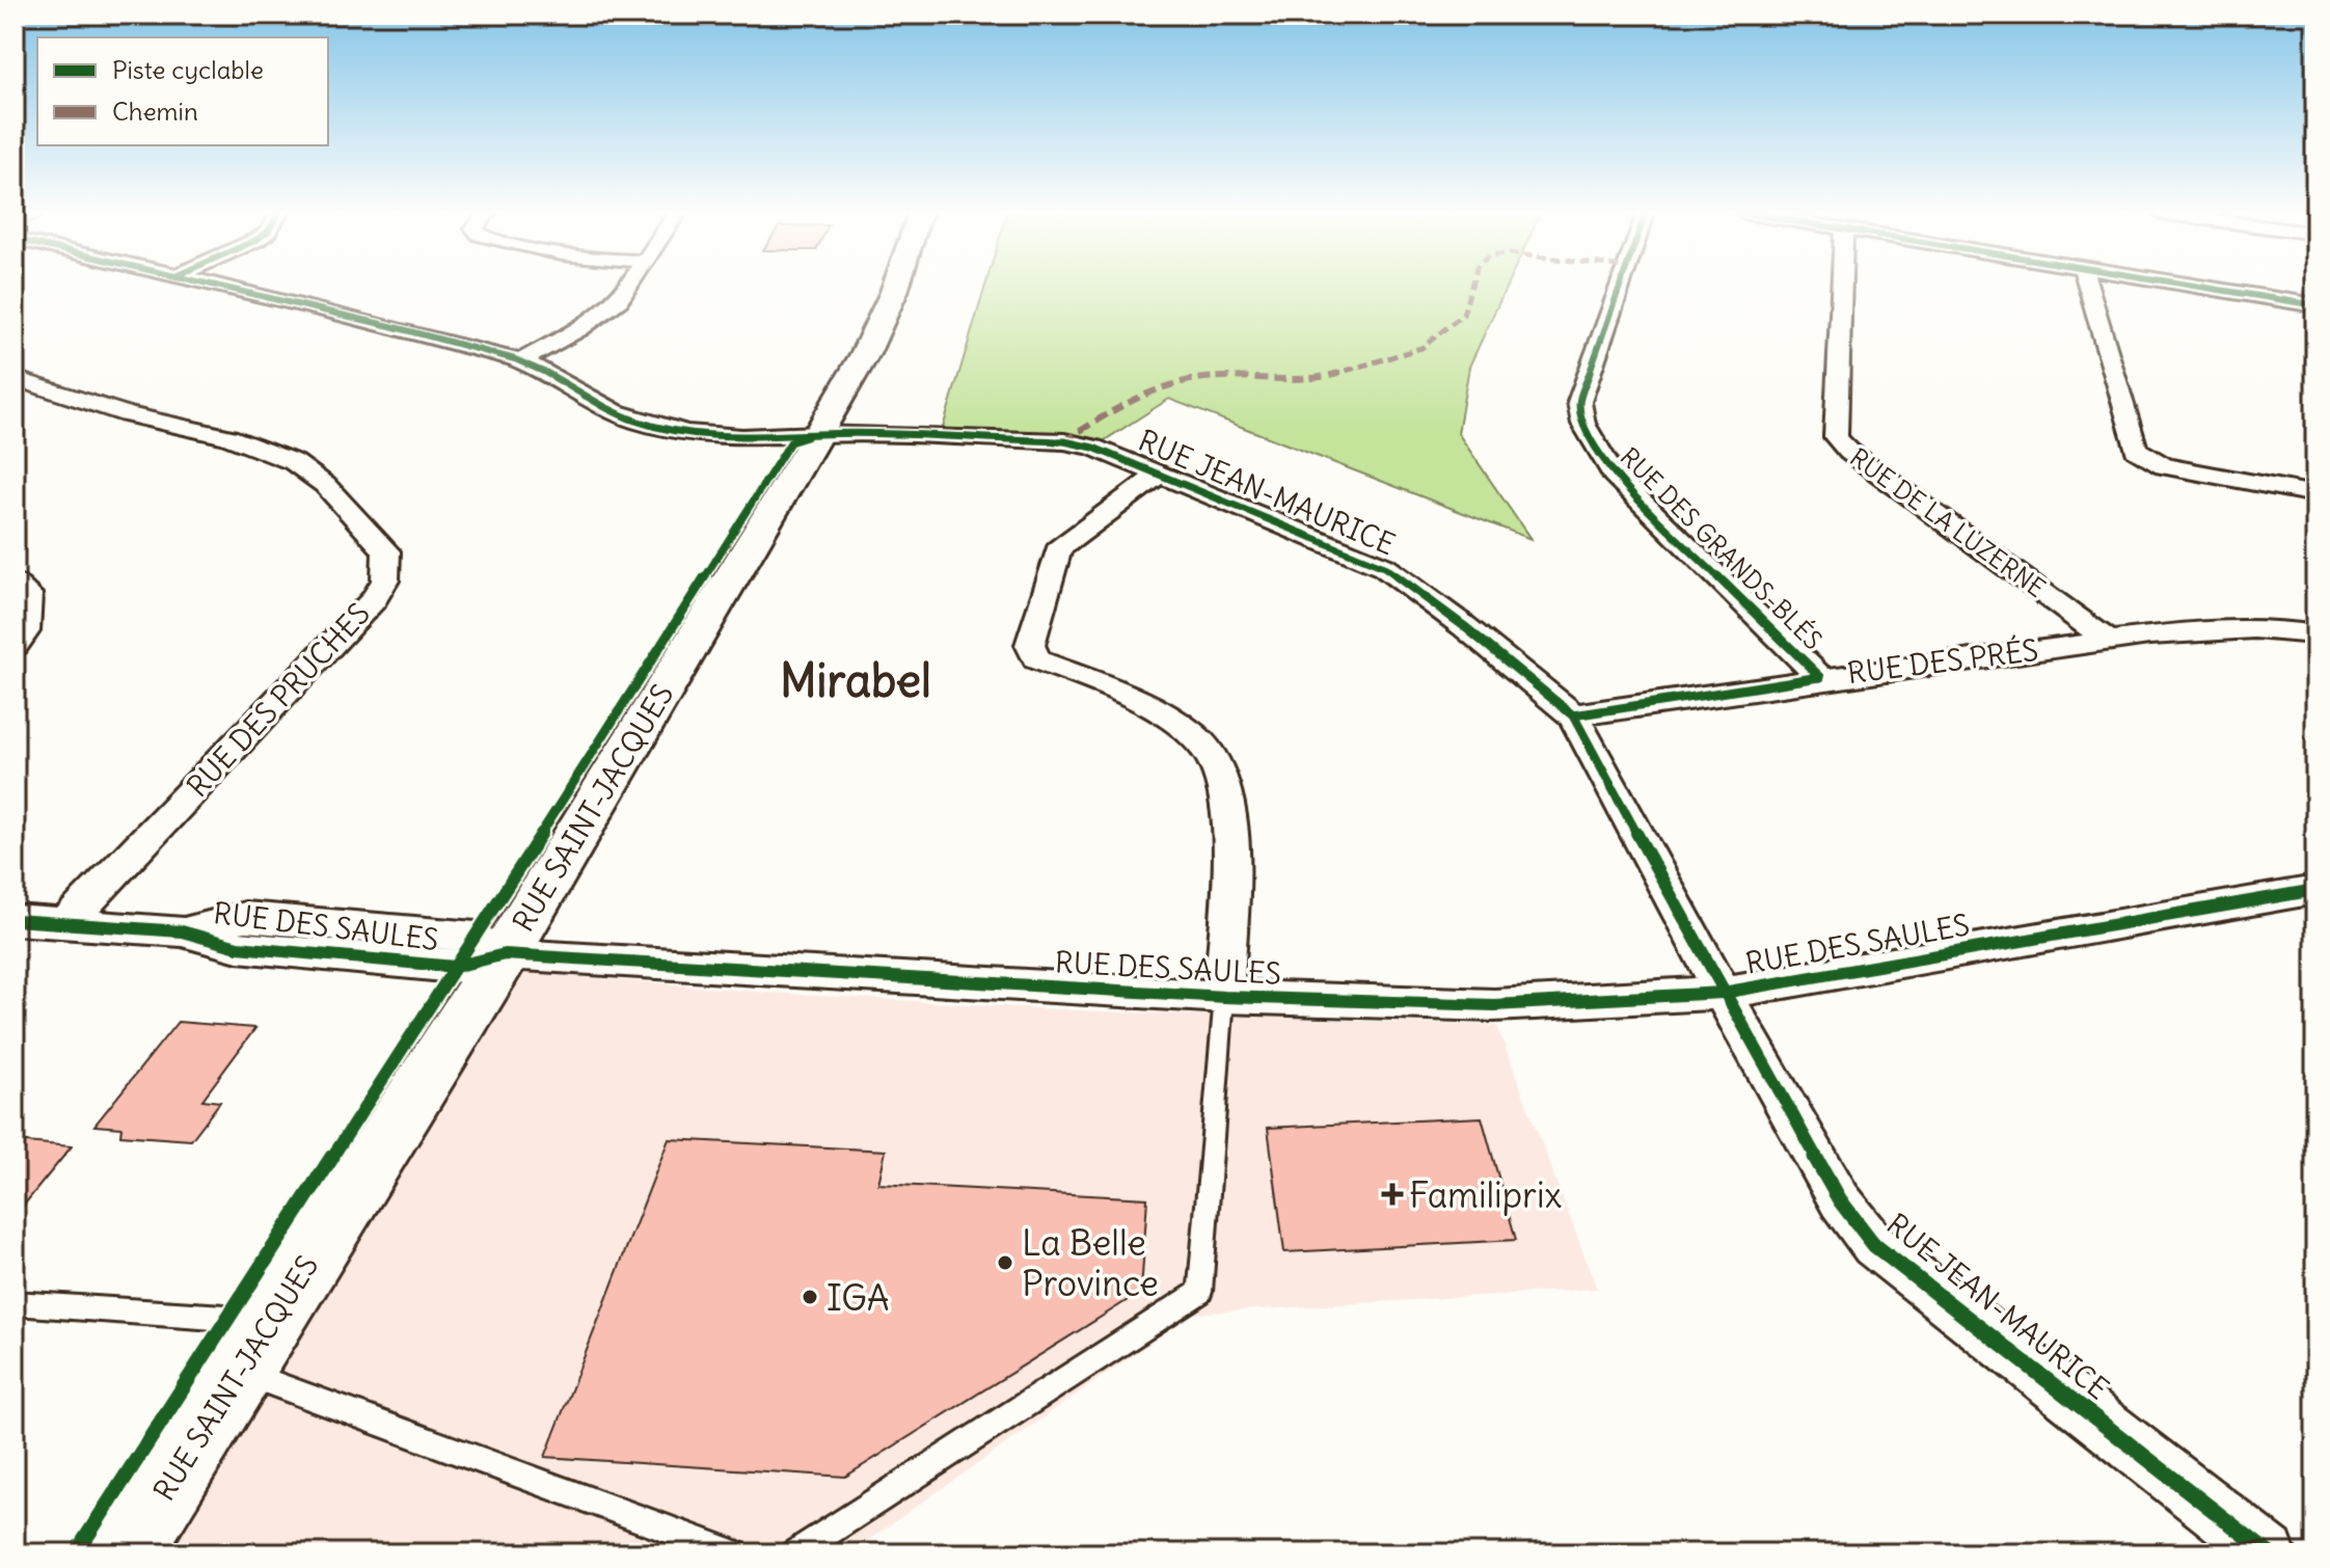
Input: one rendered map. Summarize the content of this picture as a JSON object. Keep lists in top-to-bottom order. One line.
{"streets":{"street":["RUE JEAN-MAURICE","RUE DE LA LUZERNE","RUE DES GRANDS-BLÉS","RUE DES PRÉS","RUE DES PRUCHES","RUE SAINT-JACQUES","RUE DES SAULES"]},"crossings":[["RUE JEAN-MAURICE","RUE DES PRÉS"],["RUE JEAN-MAURICE","RUE SAINT-JACQUES"],["RUE JEAN-MAURICE","RUE DES SAULES"],["RUE DE LA LUZERNE","RUE DES PRÉS"],["RUE DES GRANDS-BLÉS","RUE DES PRÉS"],["RUE DES PRUCHES","RUE DES SAULES"],["RUE SAINT-JACQUES","RUE DES SAULES"]],"districts":["Mirabel"],"places":{"health":["Familiprix"],"other":["La Belle Province","IGA"]},"legend":["Piste cyclable","Chemin"]}
